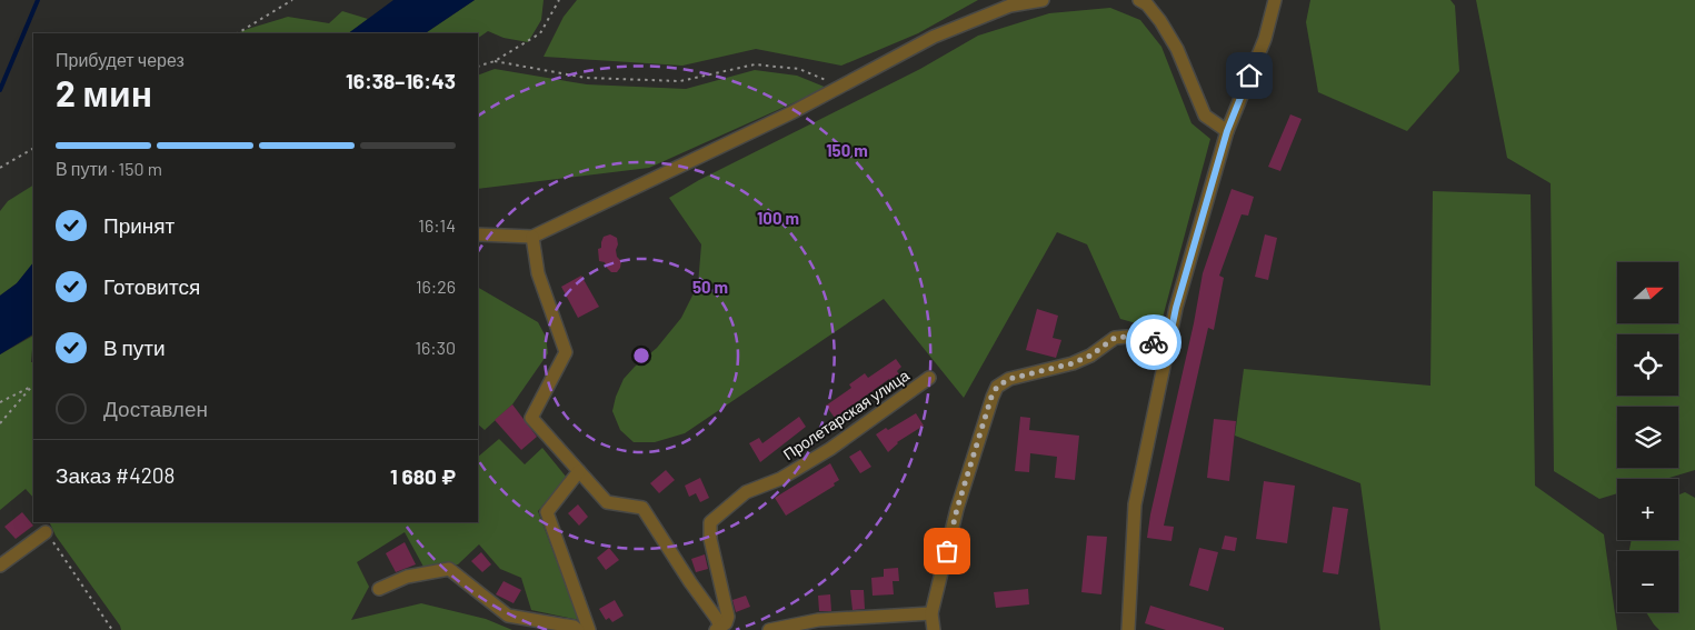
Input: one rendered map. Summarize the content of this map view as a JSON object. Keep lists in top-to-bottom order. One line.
{"streets":{"street":["Пролетарская улица"]},"north":"right","page":{"heading":["2 мин","Прибудет через","16:38–16:43"],"panel":["Заказ #4208","1 680 ₽"],"bar":"В пути · 150 m","list":[["Принят","16:14"],["Готовится","16:26"],["В пути","16:30"],"Доставлен"],"map_buttons":["+","−"]},"rings":["150 m","100 m","50 m"]}
